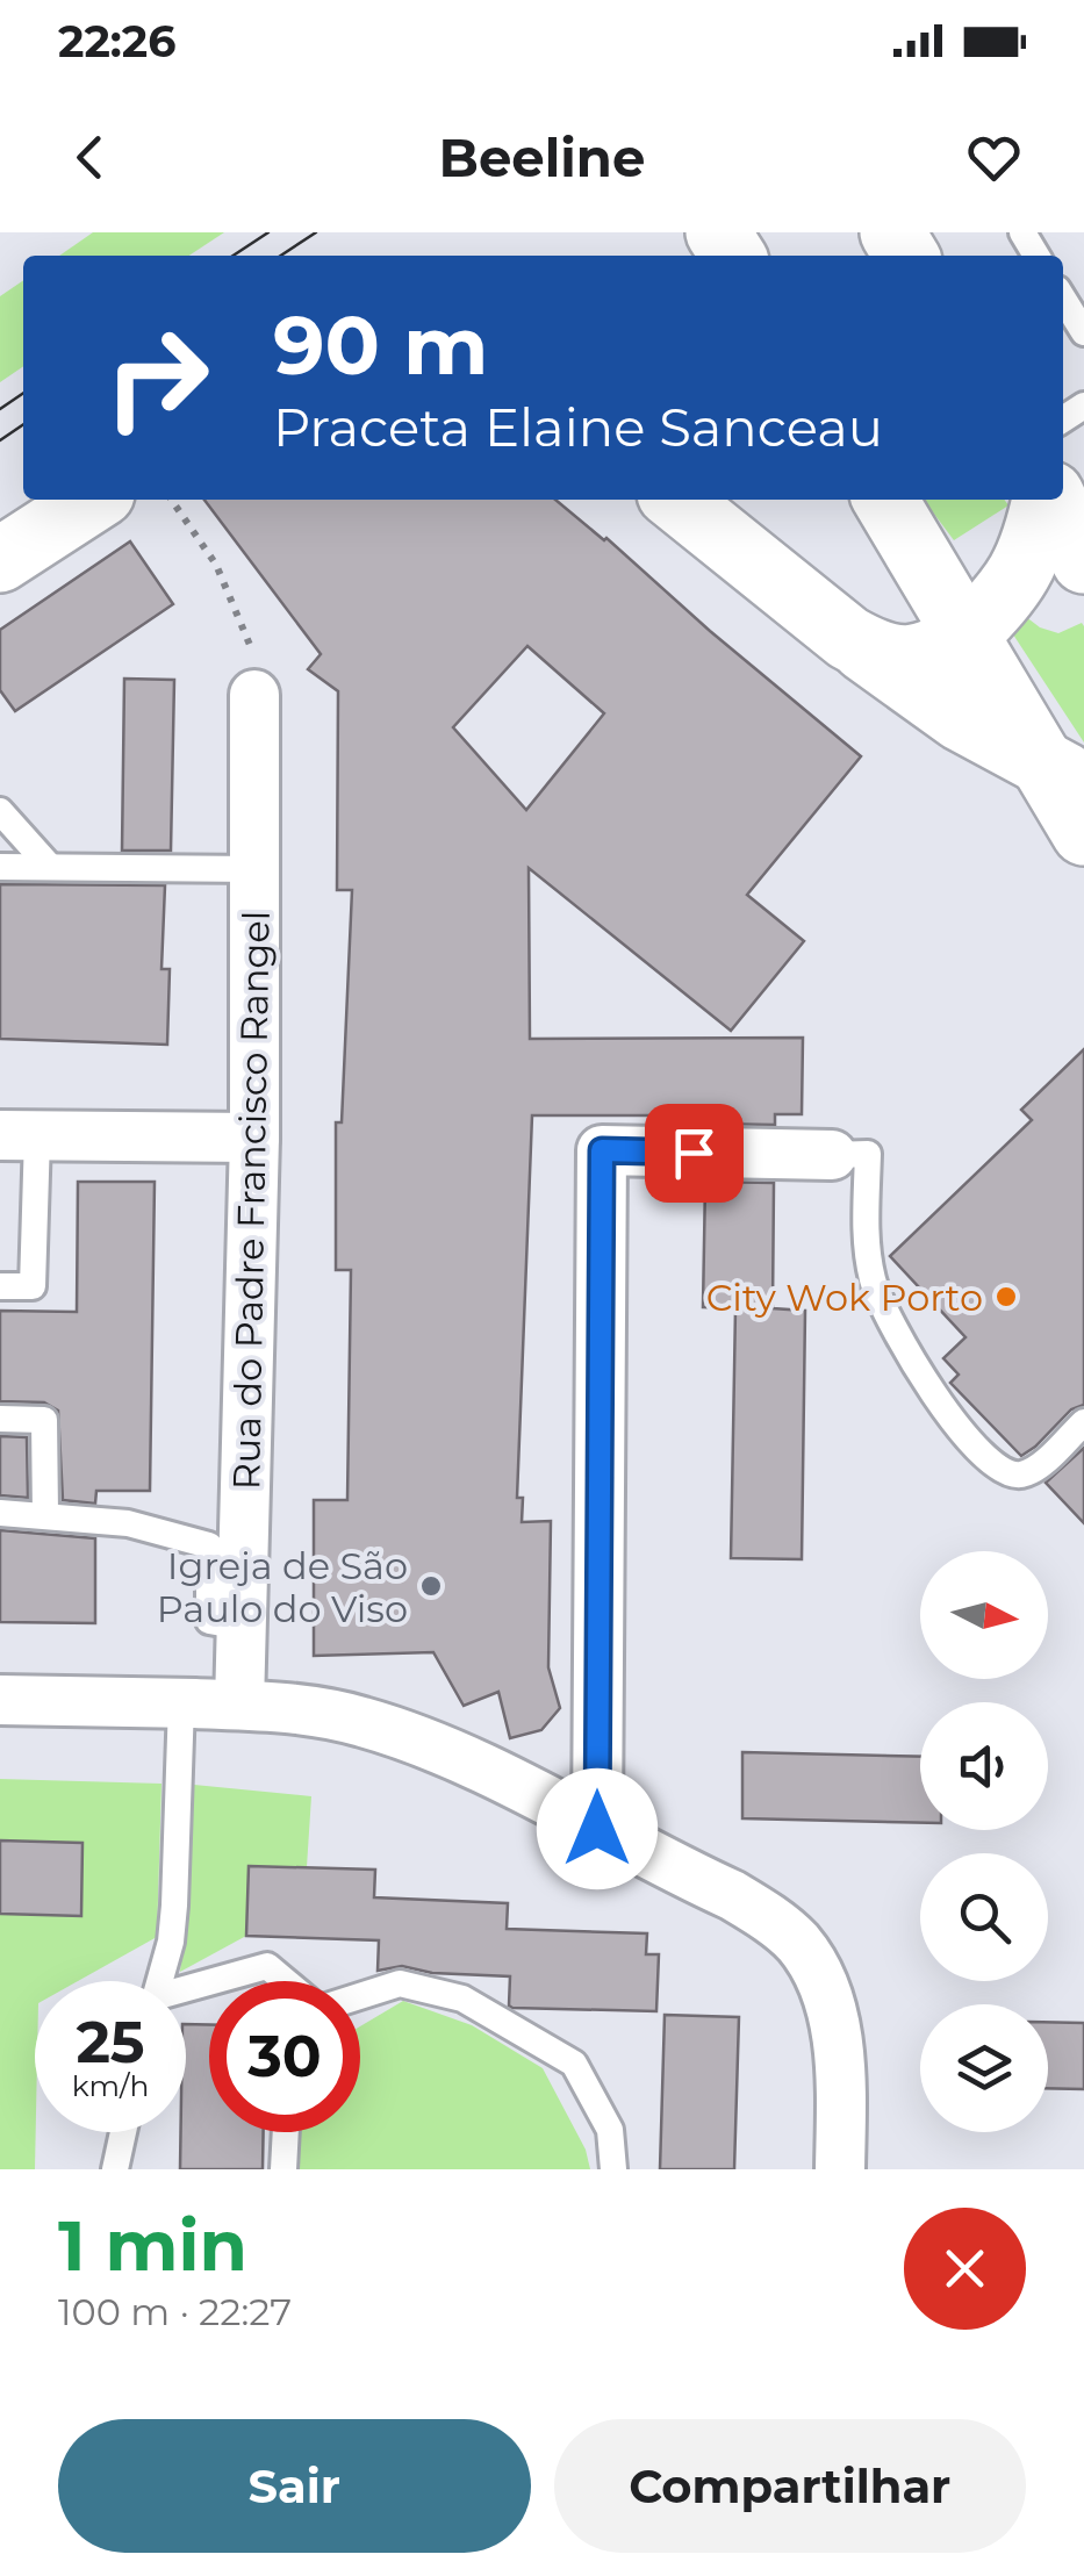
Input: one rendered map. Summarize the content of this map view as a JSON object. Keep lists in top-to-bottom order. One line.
{"streets":{"street":["Rua do Padre Francisco Rangel"]},"places":["City Wok Porto","Igreja de São Paulo do Viso"],"north":"right","page":{"status":"22:26","header":"Beeline","turn":["90 m","Praceta Elaine Sanceau"],"speed":"25 km/h","limit":"30","heading":["1 min","100 m · 22:27"],"buttons":["Sair","Compartilhar"]}}
